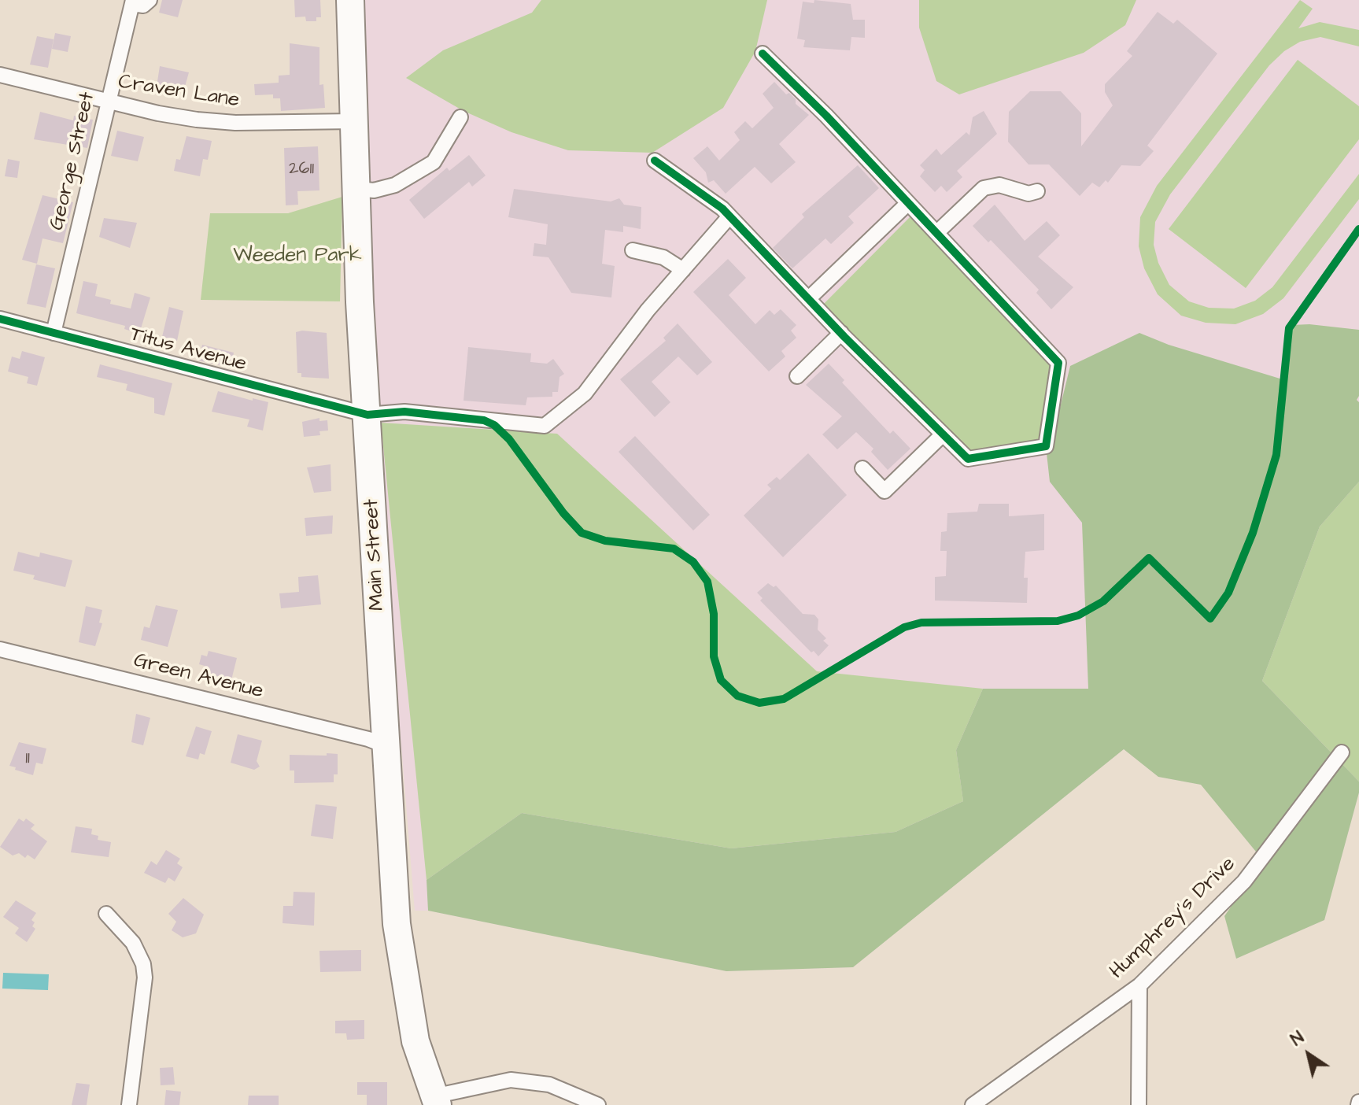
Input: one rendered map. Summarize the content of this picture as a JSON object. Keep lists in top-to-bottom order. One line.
{"streets":{"highway":["Main Street"],"street":["Craven Lane","George Street","Titus Avenue","Green Avenue","Humphrey's Drive"]},"crossings":[["Craven Lane","George Street"],["Craven Lane","Main Street"],["George Street","Titus Avenue"],["Titus Avenue","Main Street"],["Main Street","Green Avenue"]],"parks":["Weeden Park"],"house_numbers":["2611","11"],"north":"top left"}
